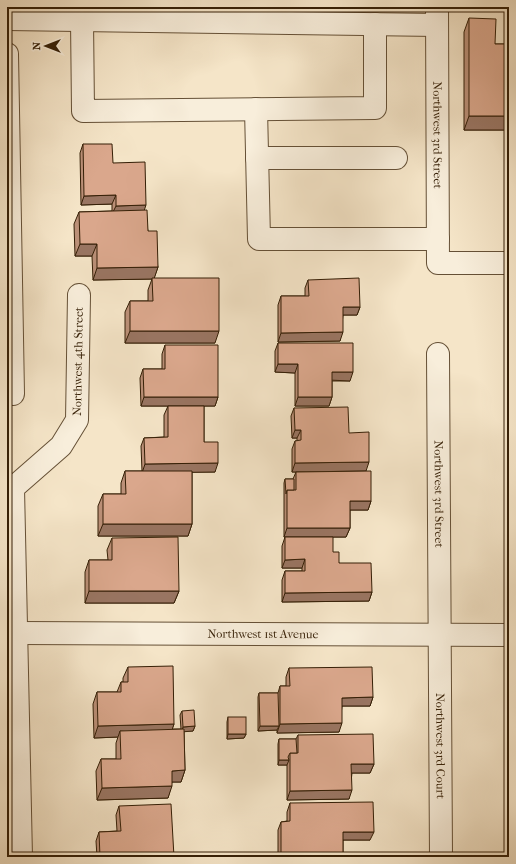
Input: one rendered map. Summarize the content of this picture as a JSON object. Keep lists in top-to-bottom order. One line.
{"streets":{"street":["Northwest 3rd Street","Northwest 4th Street","Northwest 1st Avenue","Northwest 3rd Court"]},"crossings":[["Northwest 3rd Street","Northwest 1st Avenue"],["Northwest 3rd Street","Northwest 3rd Court"],["Northwest 4th Street","Northwest 1st Avenue"],["Northwest 1st Avenue","Northwest 3rd Court"]],"north":"left"}
